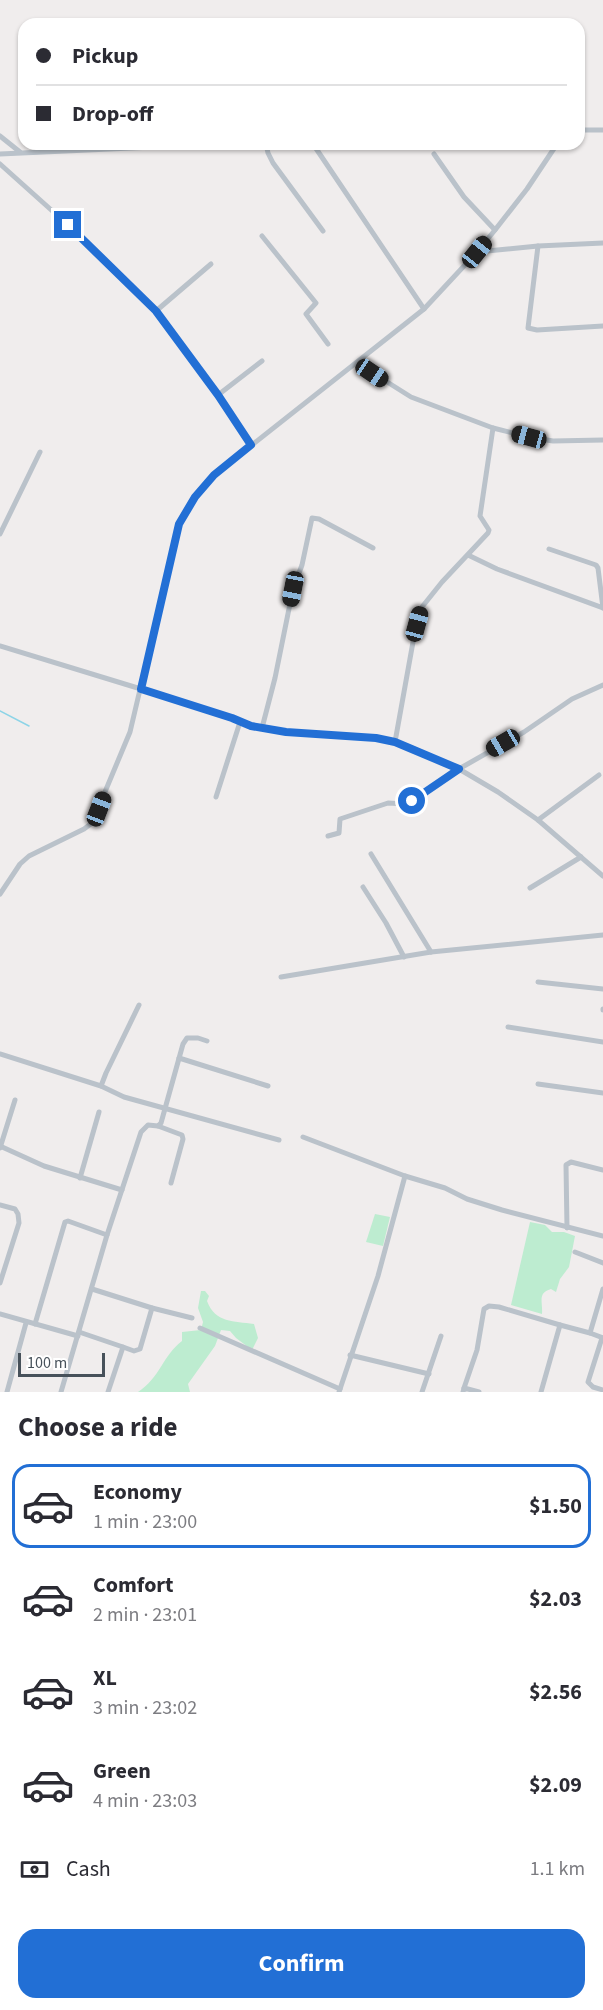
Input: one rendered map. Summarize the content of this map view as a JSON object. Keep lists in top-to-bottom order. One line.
{"scale_bar":"100 m","page":{"banner":["Pickup","Drop-off"],"scale":"100 m","heading":"Choose a ride","list":[{"name":"Economy","note":"1 min · 23:00","value":"$1.50"},{"name":"Comfort","note":"2 min · 23:01","value":"$2.03"},{"name":"XL","note":"3 min · 23:02","value":"$2.56"},{"name":"Green","note":"4 min · 23:03","value":"$2.09"}],"pay":["Cash","1.1 km"],"buttons":"Confirm"}}
